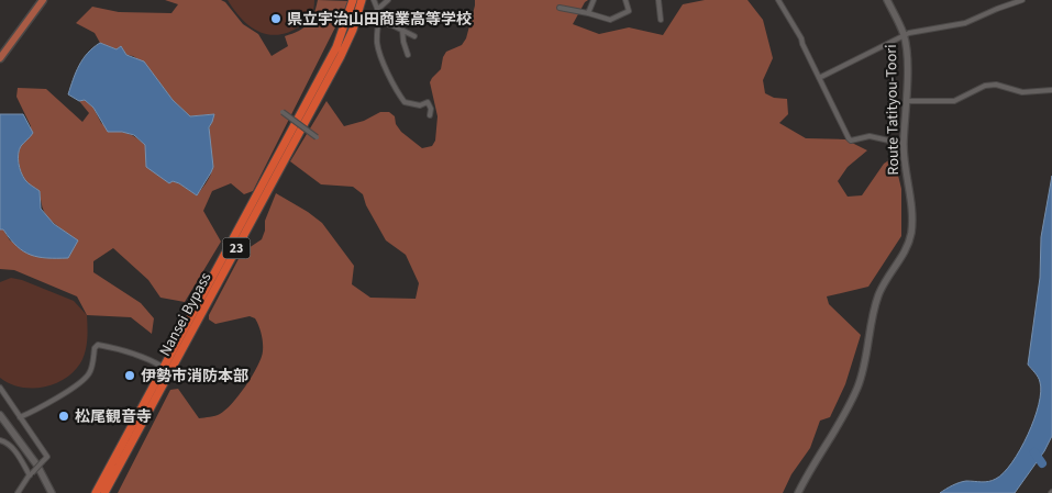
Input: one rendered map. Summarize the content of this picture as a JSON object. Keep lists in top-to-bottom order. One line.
{"streets":{"highway":["23","Nansei Bypass"],"main road":["Route Tatityou-Toori"]},"places":["県立宇治山田商業高等学校","伊勢市消防本部","松尾観音寺"]}
